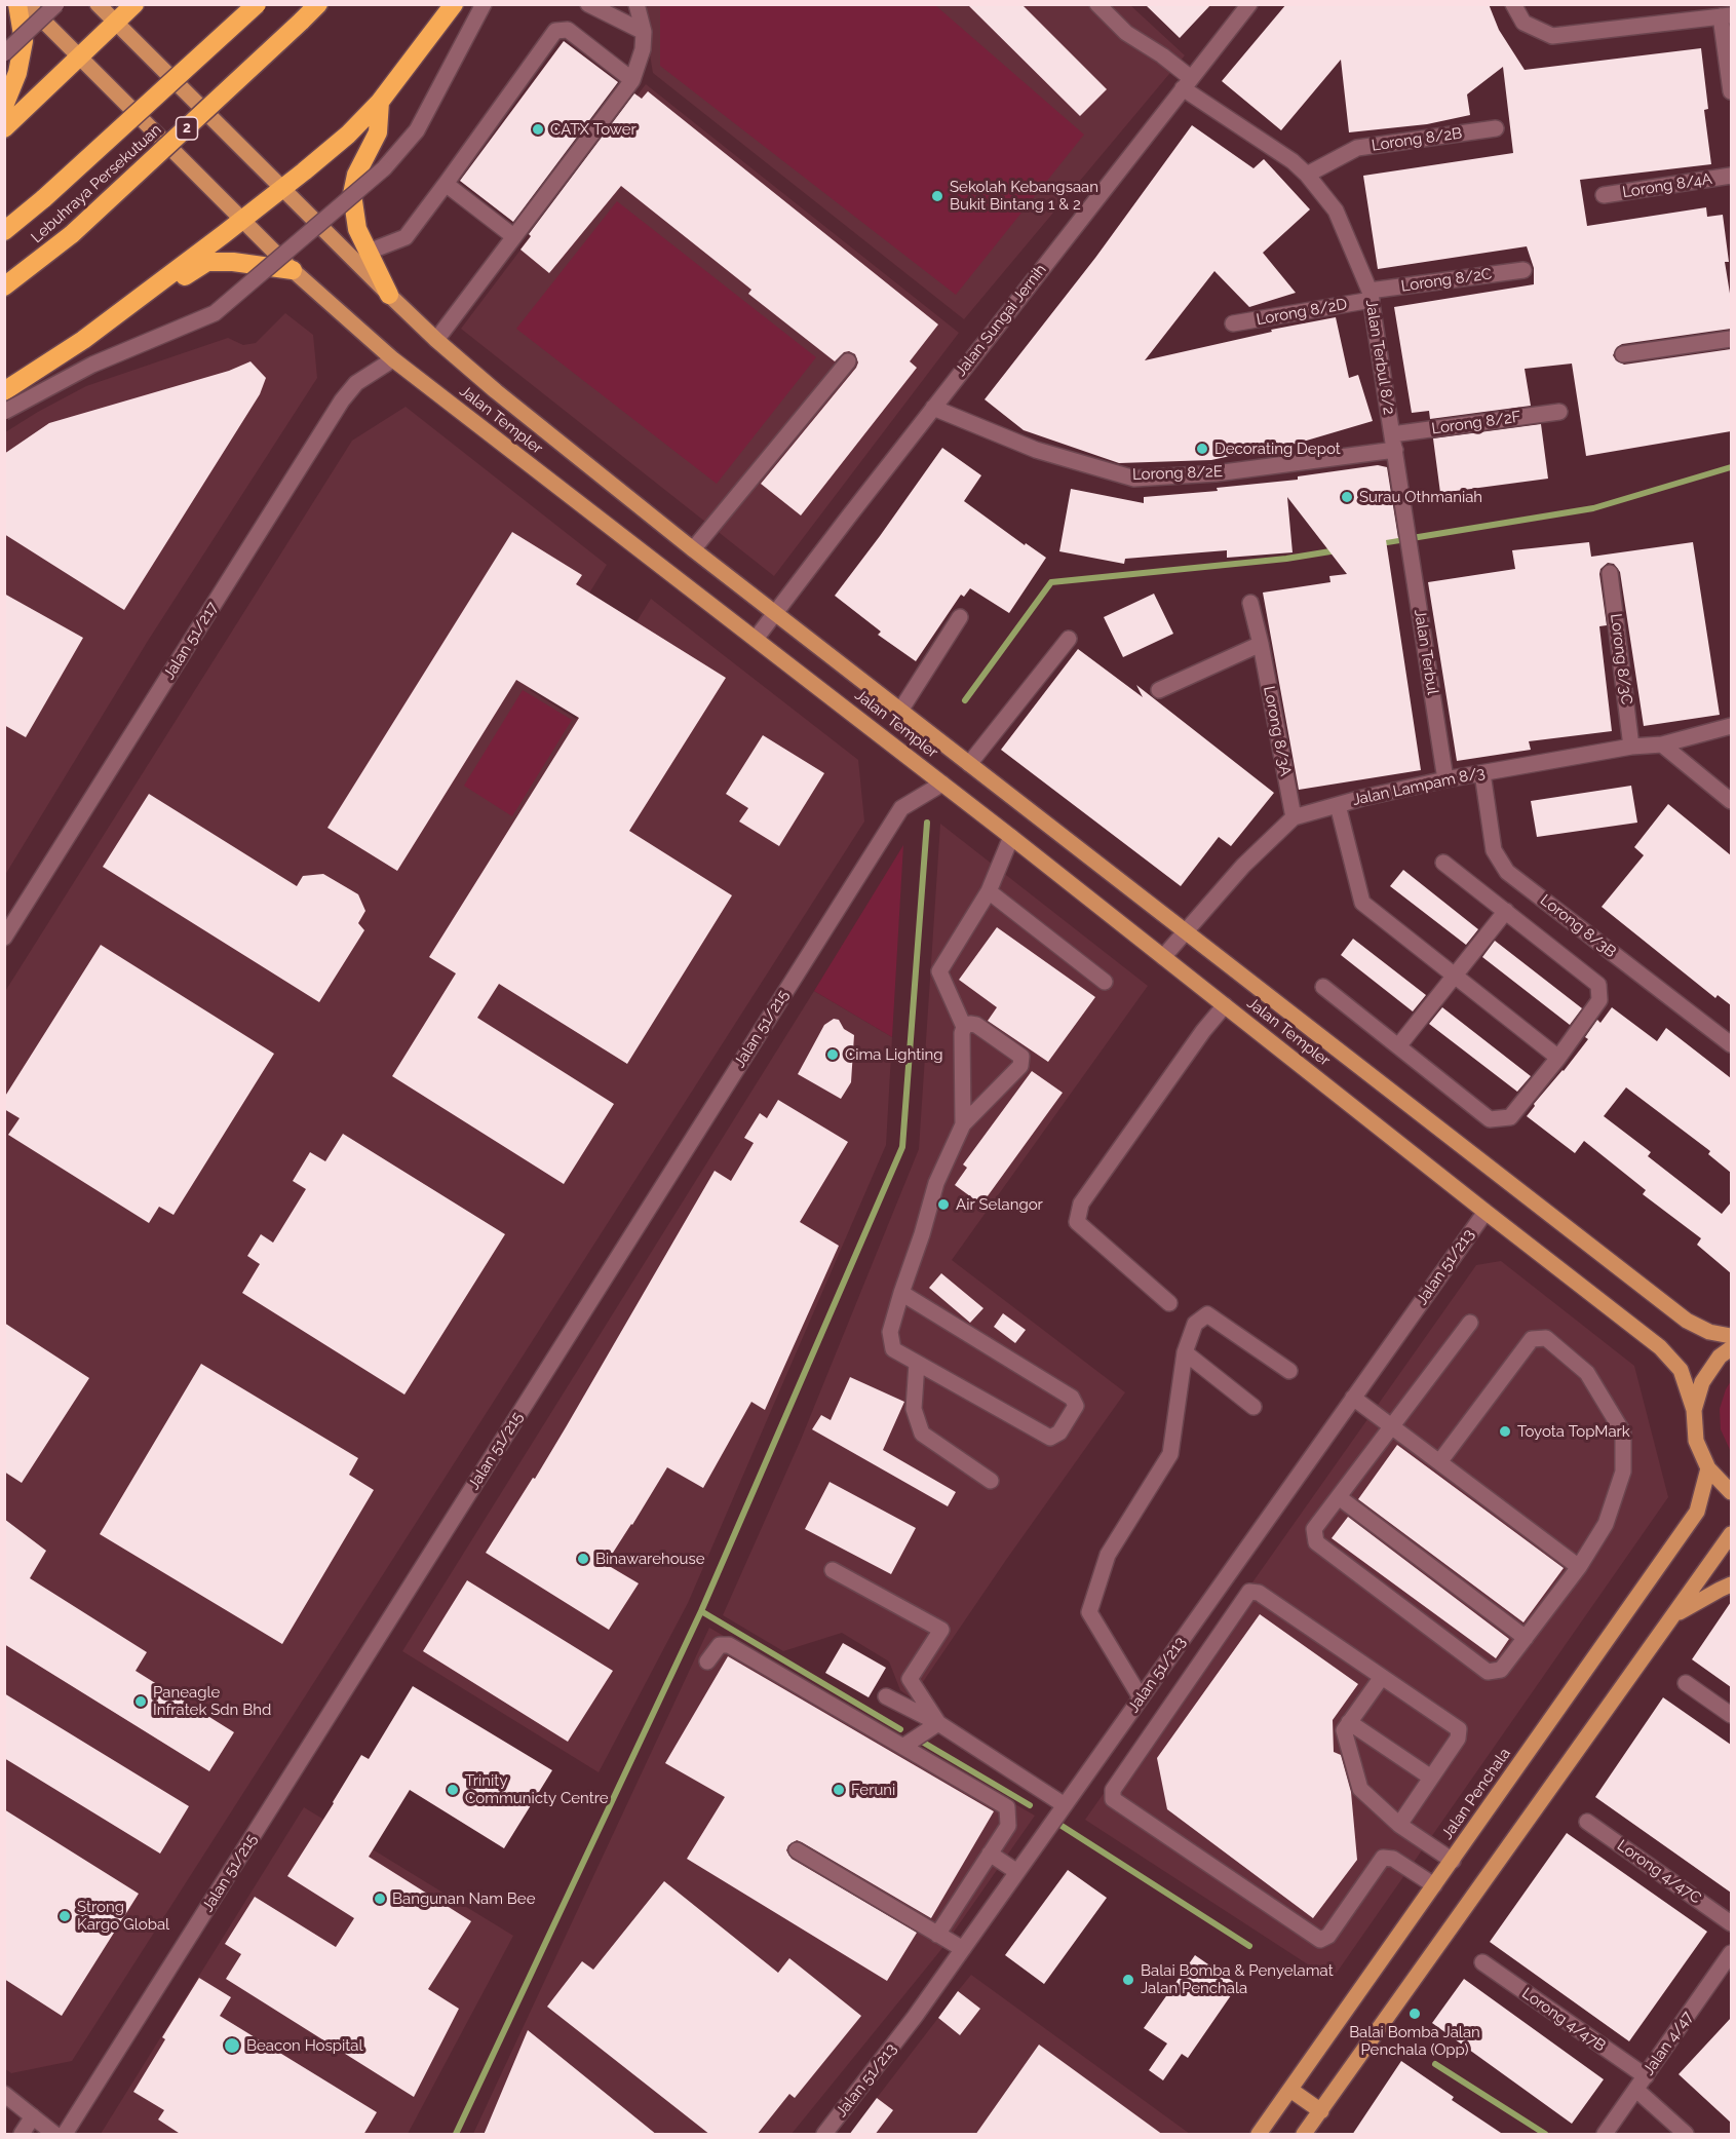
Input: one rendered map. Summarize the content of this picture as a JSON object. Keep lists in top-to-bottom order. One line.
{"streets":{"highway":["2","Lebuhraya Persekutuan"],"main road":["Jalan Templer","Jalan Penchala"],"street":["Lorong 8/2B","Lorong 8/4A","Lorong 8/2C","Lorong 8/2D","Jalan Sungai Jernih","Jalan Terbul 8/2","Lorong 8/2F","Lorong 8/2E","Jalan 51/217","Jalan Terbul","Lorong 8/3C","Lorong 8/3A","Jalan Lampam 8/3","Lorong 8/3B","Jalan 51/215","Jalan 51/213","Lorong 4/47C","Lorong 4/47B","Jalan 4/47"]},"crossings":[["Lorong 8/2B","Jalan Terbul 8/2"],["Lorong 8/2C","Lorong 8/2D"],["Lorong 8/2C","Jalan Terbul 8/2"],["Lorong 8/2D","Jalan Terbul 8/2"],["Jalan Sungai Jernih","Jalan Terbul 8/2"],["Jalan Sungai Jernih","Jalan Templer"],["Jalan Sungai Jernih","Lorong 8/2E"],["Jalan Terbul 8/2","Lorong 8/2F"],["Jalan Terbul 8/2","Lorong 8/2E"],["Jalan Terbul 8/2","Jalan Terbul"],["Jalan Templer","Jalan 51/217"],["Jalan Templer","Jalan Lampam 8/3"],["Jalan Templer","Jalan 51/215"],["Jalan Templer","Jalan 51/213"],["Jalan Terbul","Jalan Lampam 8/3"],["Lorong 8/3C","Jalan Lampam 8/3"],["Lorong 8/3A","Jalan Lampam 8/3"],["Jalan Lampam 8/3","Lorong 8/3B"],["Lorong 4/47B","Jalan 4/47"]],"places":["CATX Tower","Sekolah Kebangsaan Bukit Bintang 1 & 2","Decorating Depot","Surau Othmaniah","Cima Lighting","Air Selangor","Toyota TopMark","Binawarehouse","Paneagle Infratek Sdn Bhd","Trinity Communicty Centre","Feruni","Bangunan Nam Bee","Strong Kargo Global","Balai Bomba & Penyelamat Jalan Penchala","Balai Bomba Jalan Penchala (Opp)","Beacon Hospital"]}
